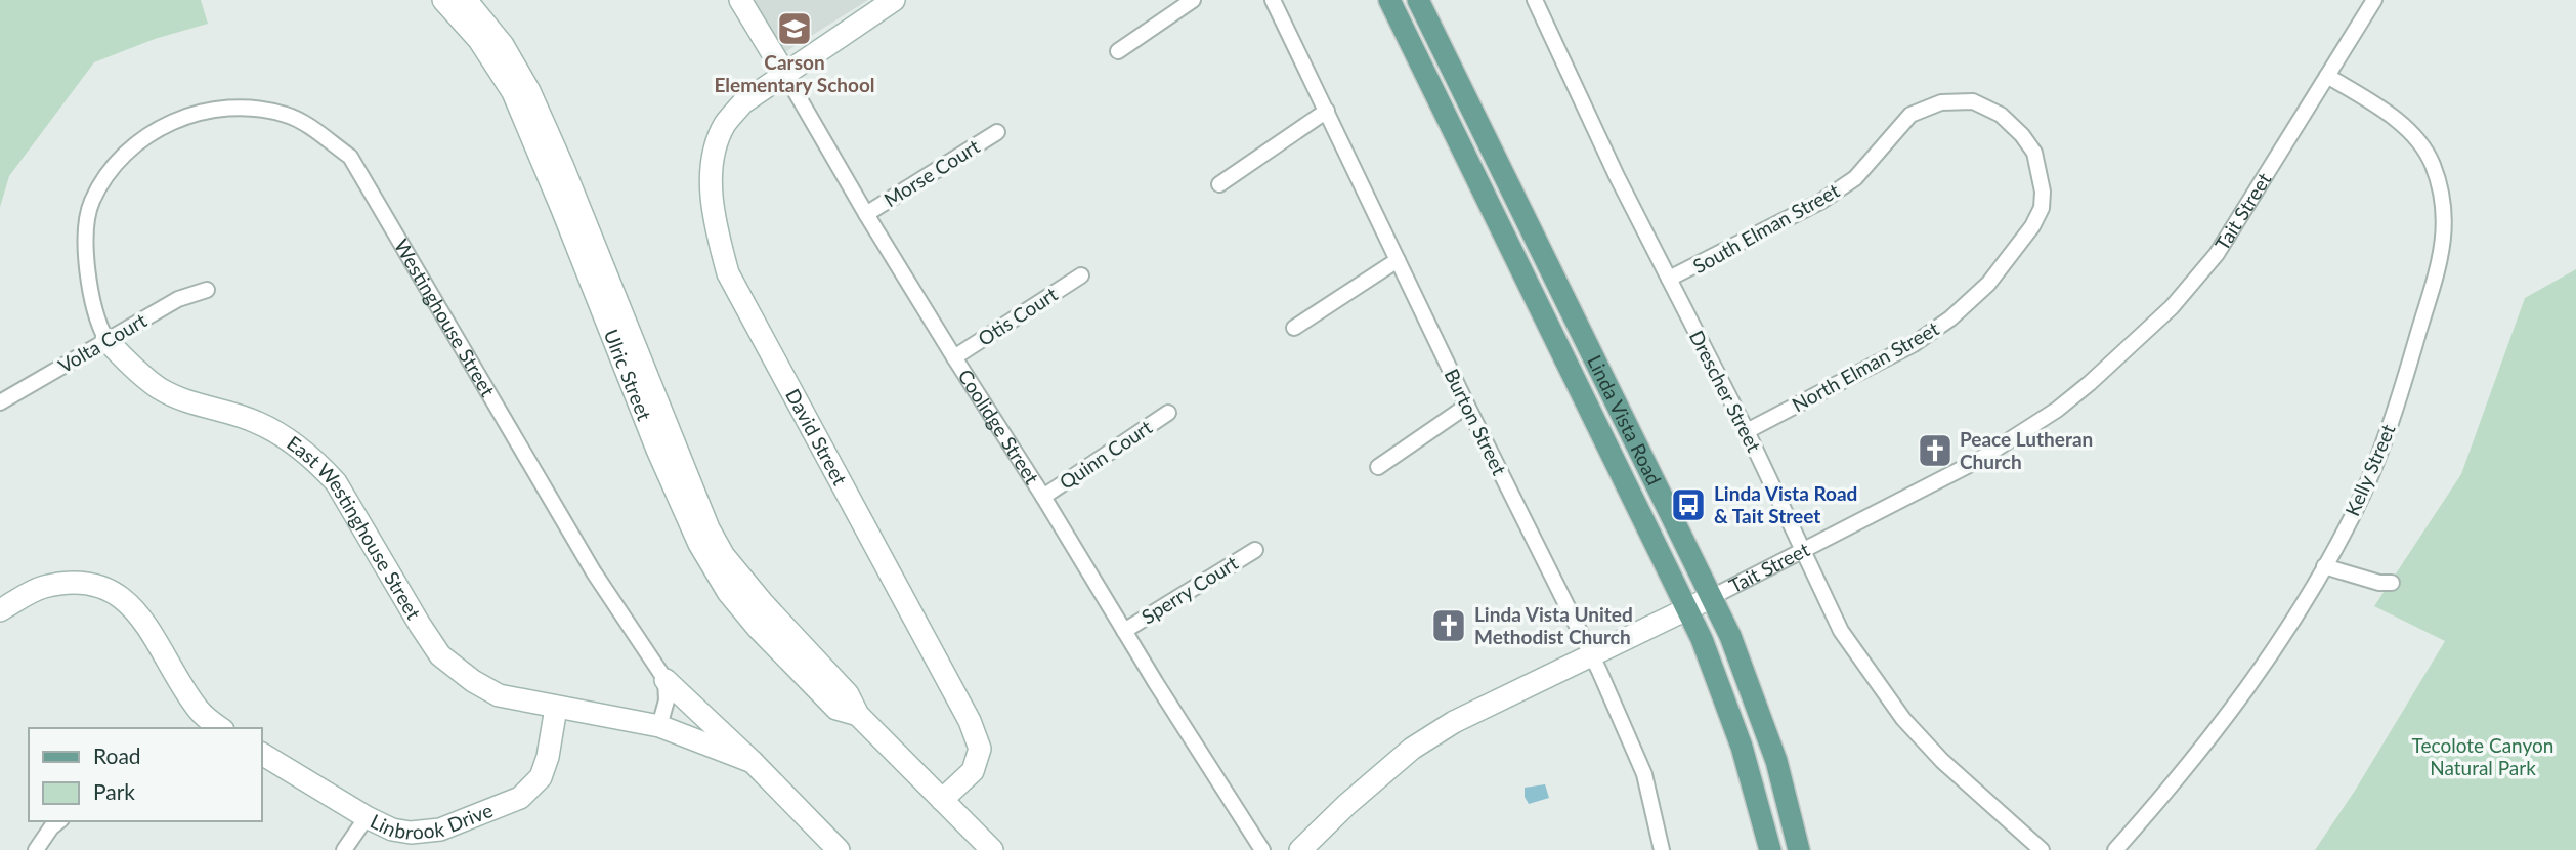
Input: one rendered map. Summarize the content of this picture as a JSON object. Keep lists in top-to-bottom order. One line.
{"streets":{"main road":["Linda Vista Road"],"street":["Morse Court","Tait Street","South Elman Street","Otis Court","Westinghouse Street","Volta Court","North Elman Street","Ulric Street","Drescher Street","Burton Street","Coolidge Street","David Street","Quinn Court","Kelly Street","East Westinghouse Street","Sperry Court","Linbrook Drive"]},"crossings":[["Morse Court","Coolidge Street"],["Tait Street","Drescher Street"],["Tait Street","Linda Vista Road"],["Tait Street","Burton Street"],["Tait Street","Kelly Street"],["South Elman Street","North Elman Street"],["South Elman Street","Drescher Street"],["Otis Court","Coolidge Street"],["Westinghouse Street","East Westinghouse Street"],["Volta Court","East Westinghouse Street"],["North Elman Street","Drescher Street"],["Ulric Street","David Street"],["Coolidge Street","David Street"],["Coolidge Street","Quinn Court"],["Coolidge Street","Sperry Court"],["East Westinghouse Street","Linbrook Drive"]],"parks":["Tecolote Canyon Natural Park"],"places":{"school or university":["Carson Elementary School"],"church":["Peace Lutheran Church","Linda Vista United Methodist Church"],"bus stop":["Linda Vista Road & Tait Street"]},"legend":["Road","Park"]}
